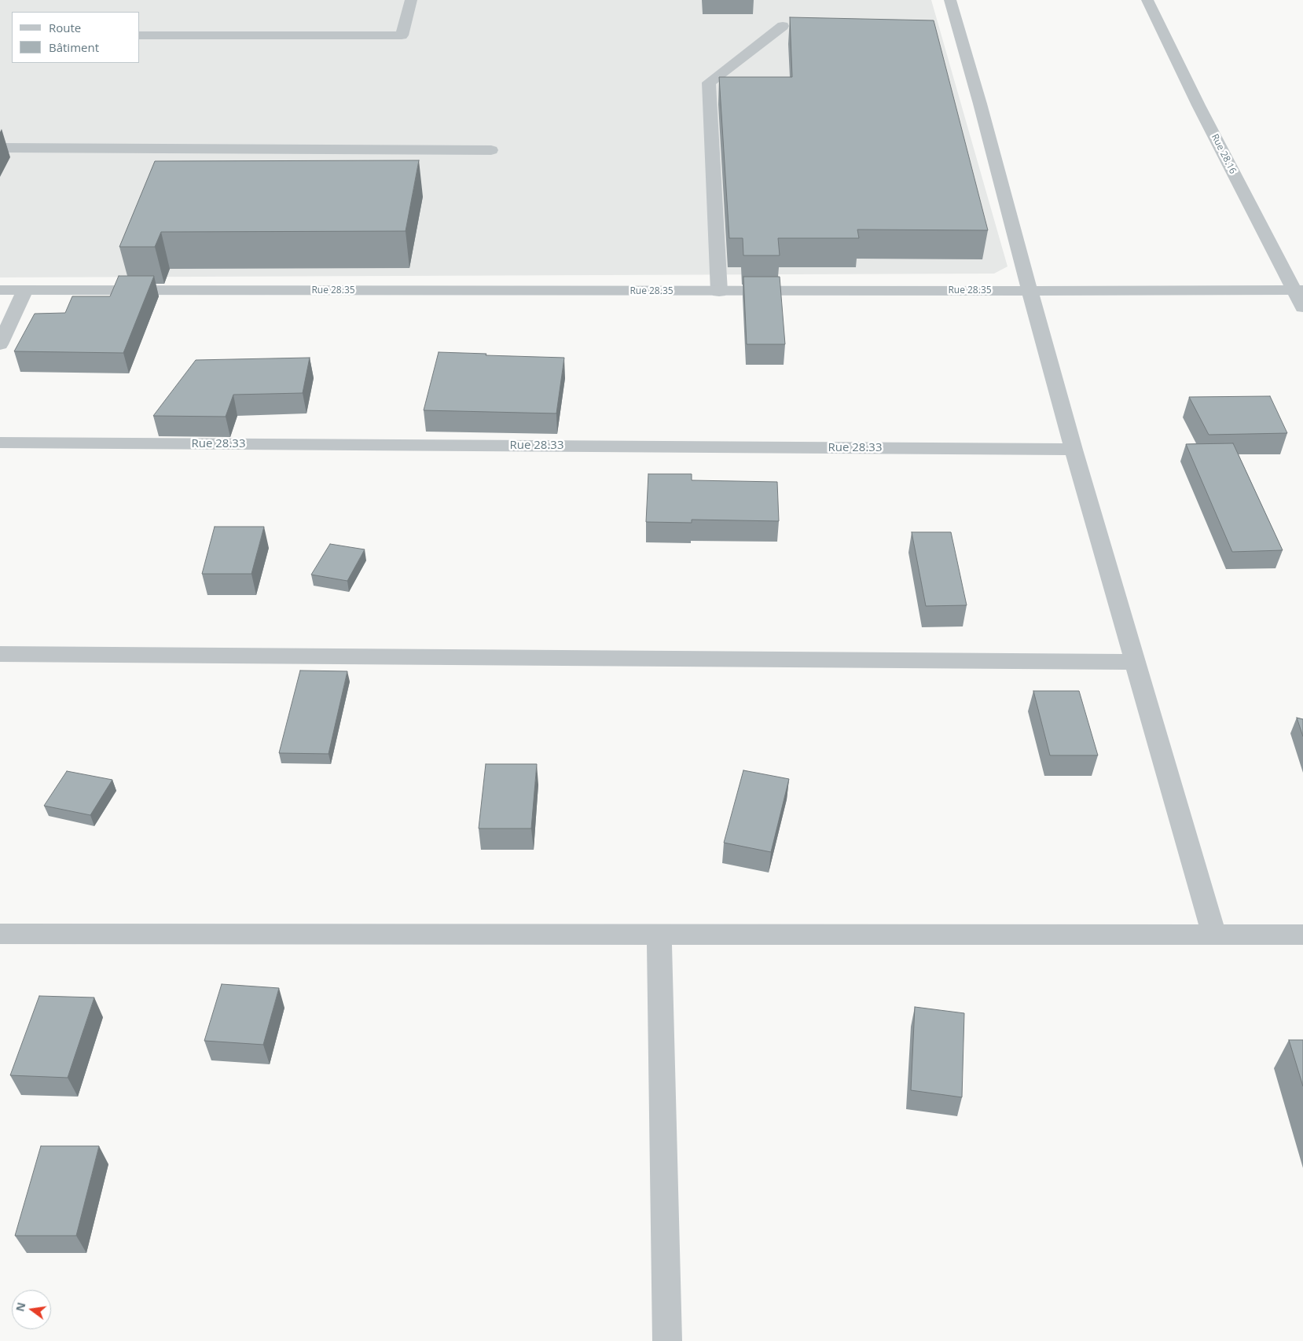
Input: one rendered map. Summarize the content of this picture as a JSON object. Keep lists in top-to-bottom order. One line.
{"streets":{"street":["Rue 28.16","Rue 28.35","Rue 28.33"]},"crossings":[["Rue 28.16","Rue 28.35"]],"legend":["Route","Bâtiment"],"north":"left"}
